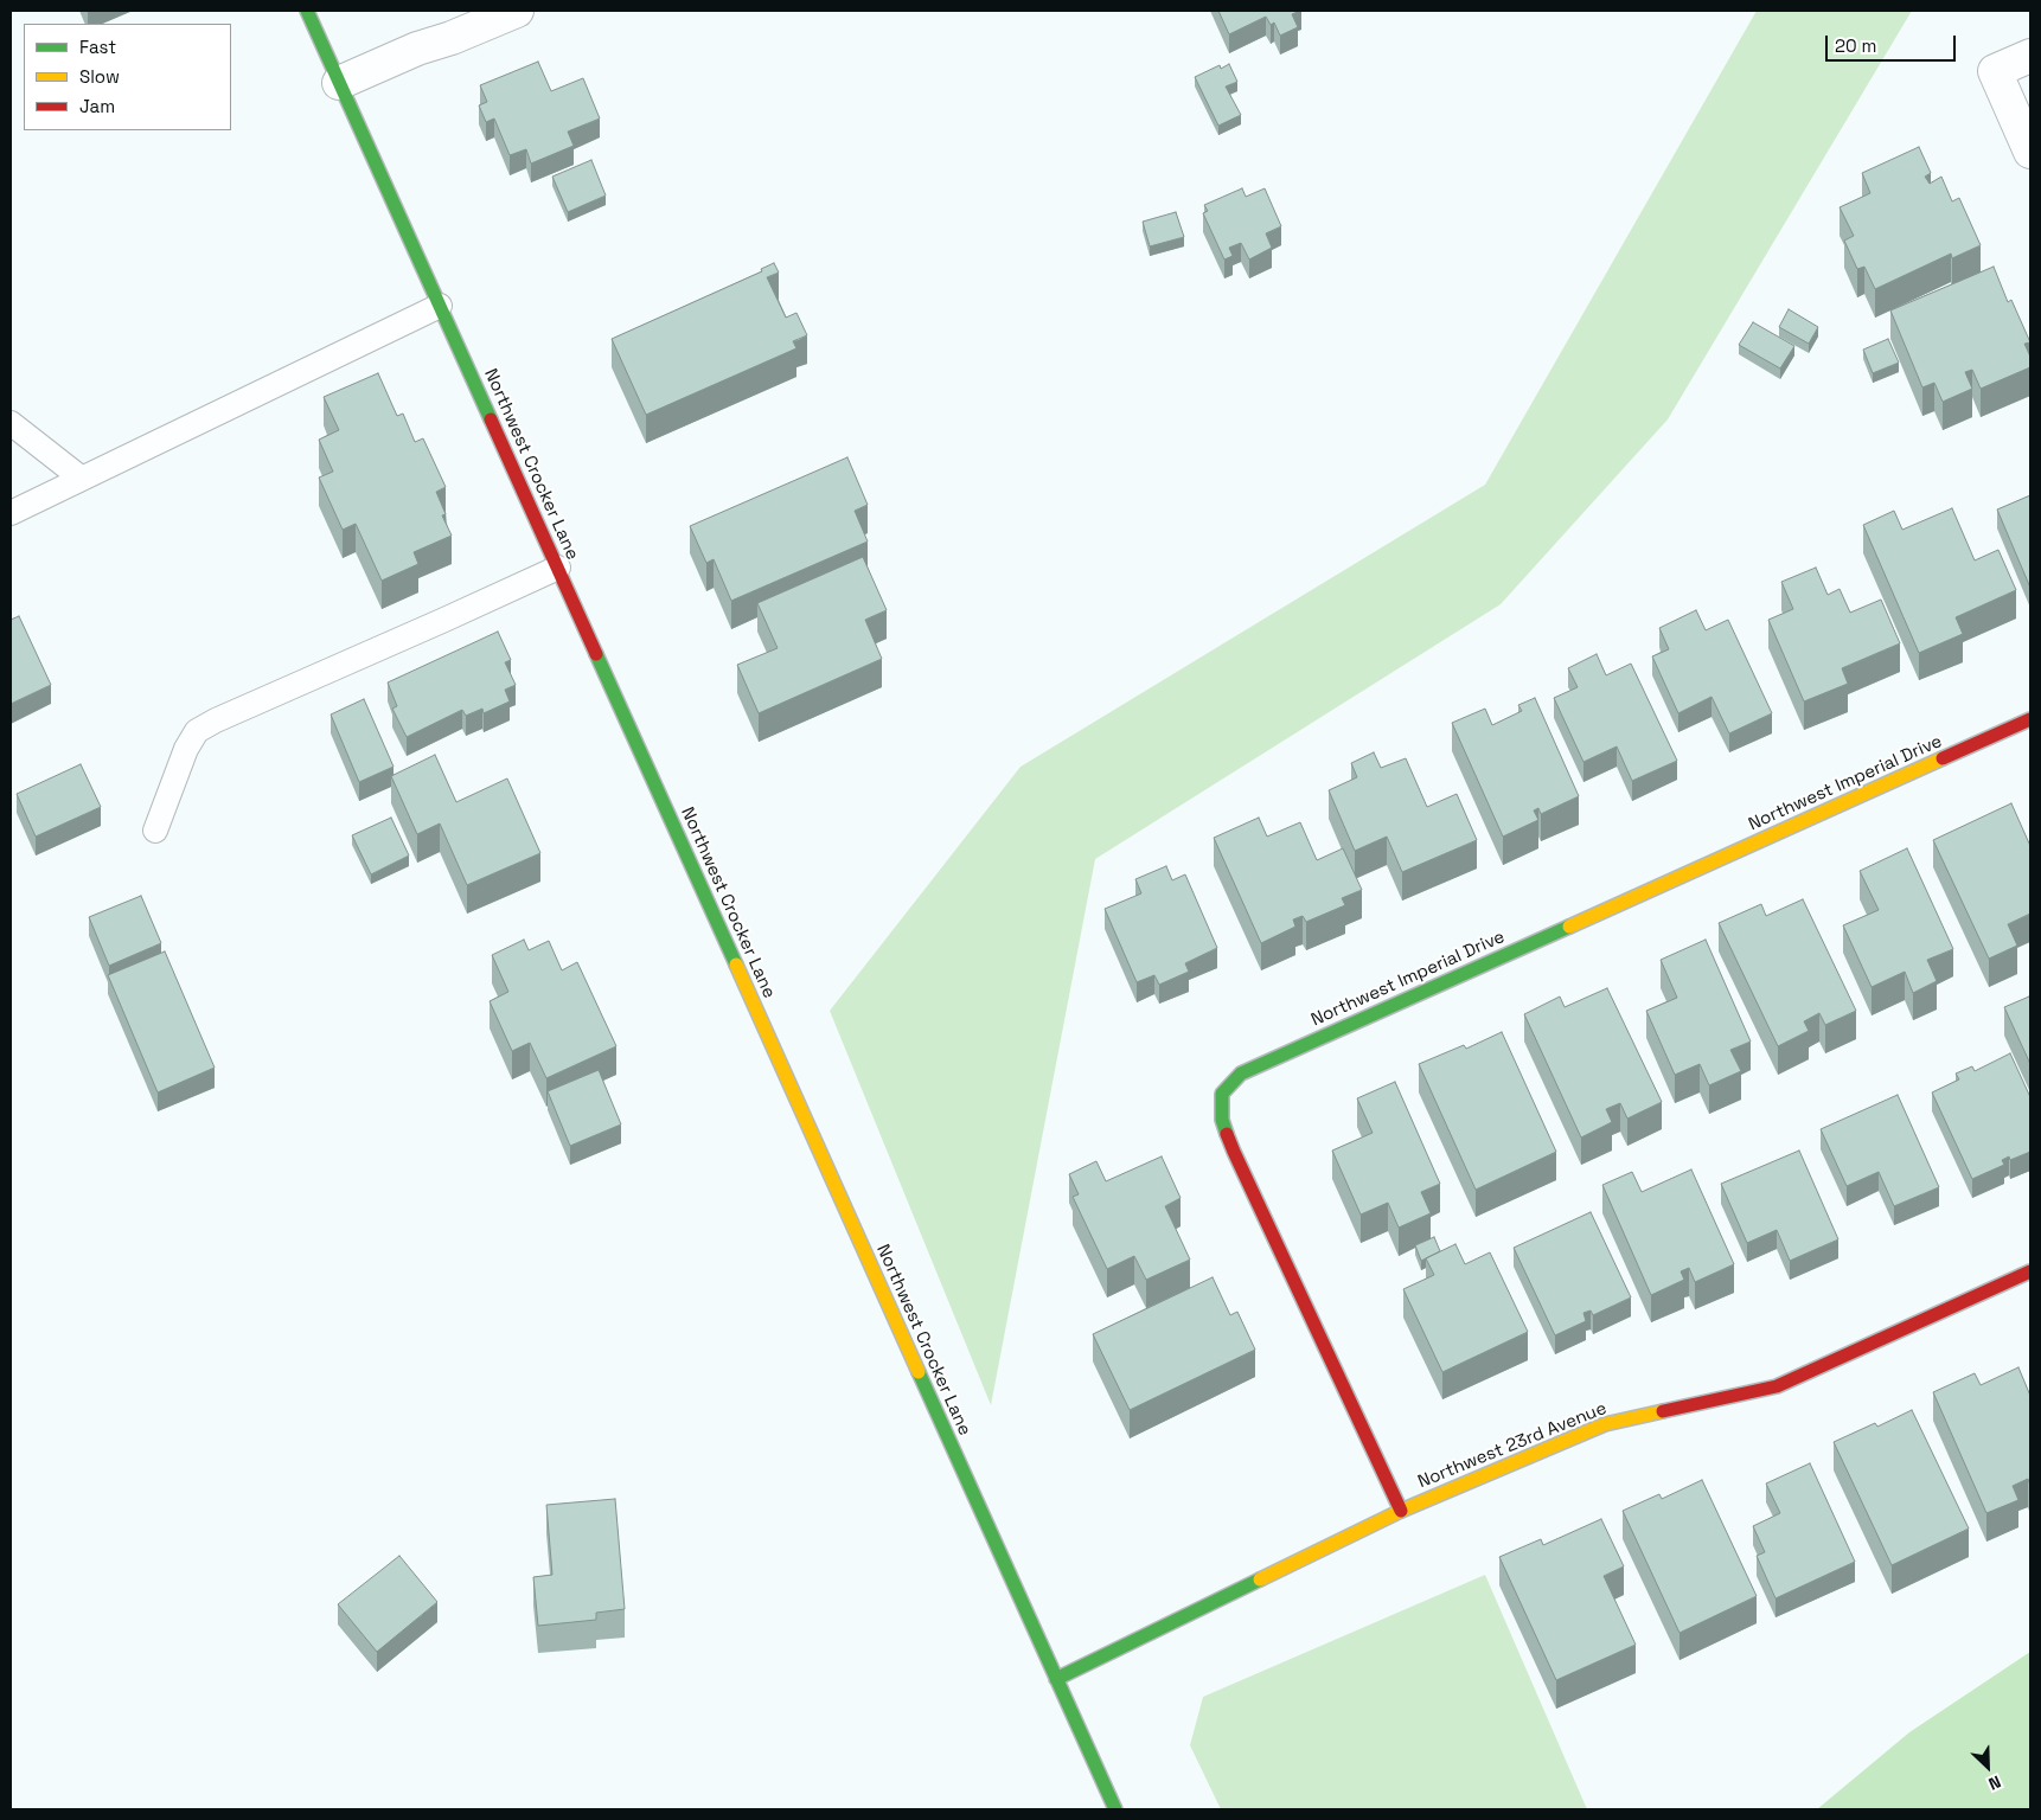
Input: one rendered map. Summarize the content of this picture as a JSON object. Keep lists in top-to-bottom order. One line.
{"streets":{"street":["Northwest Crocker Lane","Northwest Imperial Drive","Northwest 23rd Avenue"]},"crossings":[["Northwest Crocker Lane","Northwest 23rd Avenue"],["Northwest Imperial Drive","Northwest 23rd Avenue"]],"legend":["Fast","Slow","Jam"],"scale_bar":"20 m","north":"bottom right"}
